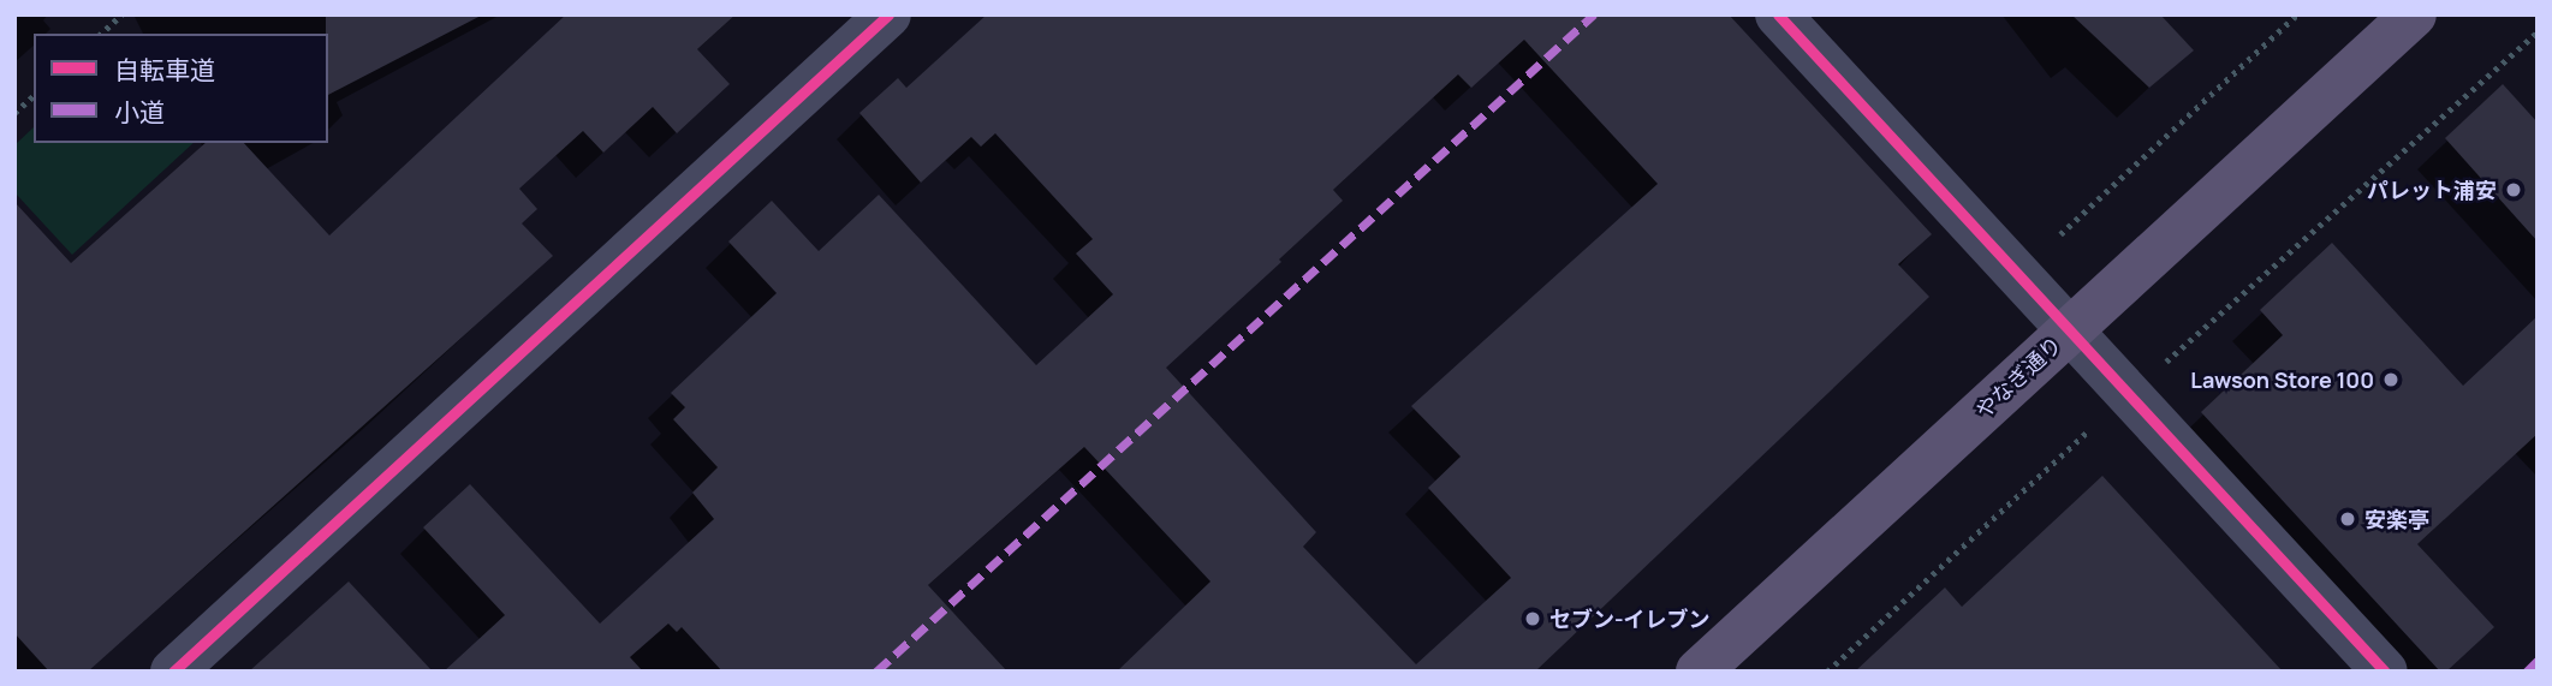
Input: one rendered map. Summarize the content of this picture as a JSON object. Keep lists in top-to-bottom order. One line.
{"streets":{"main road":["やなぎ通り"]},"places":["パレット浦安","Lawson Store 100","安楽亭","セブン-イレブン"],"legend":["自転車道","小道"]}
